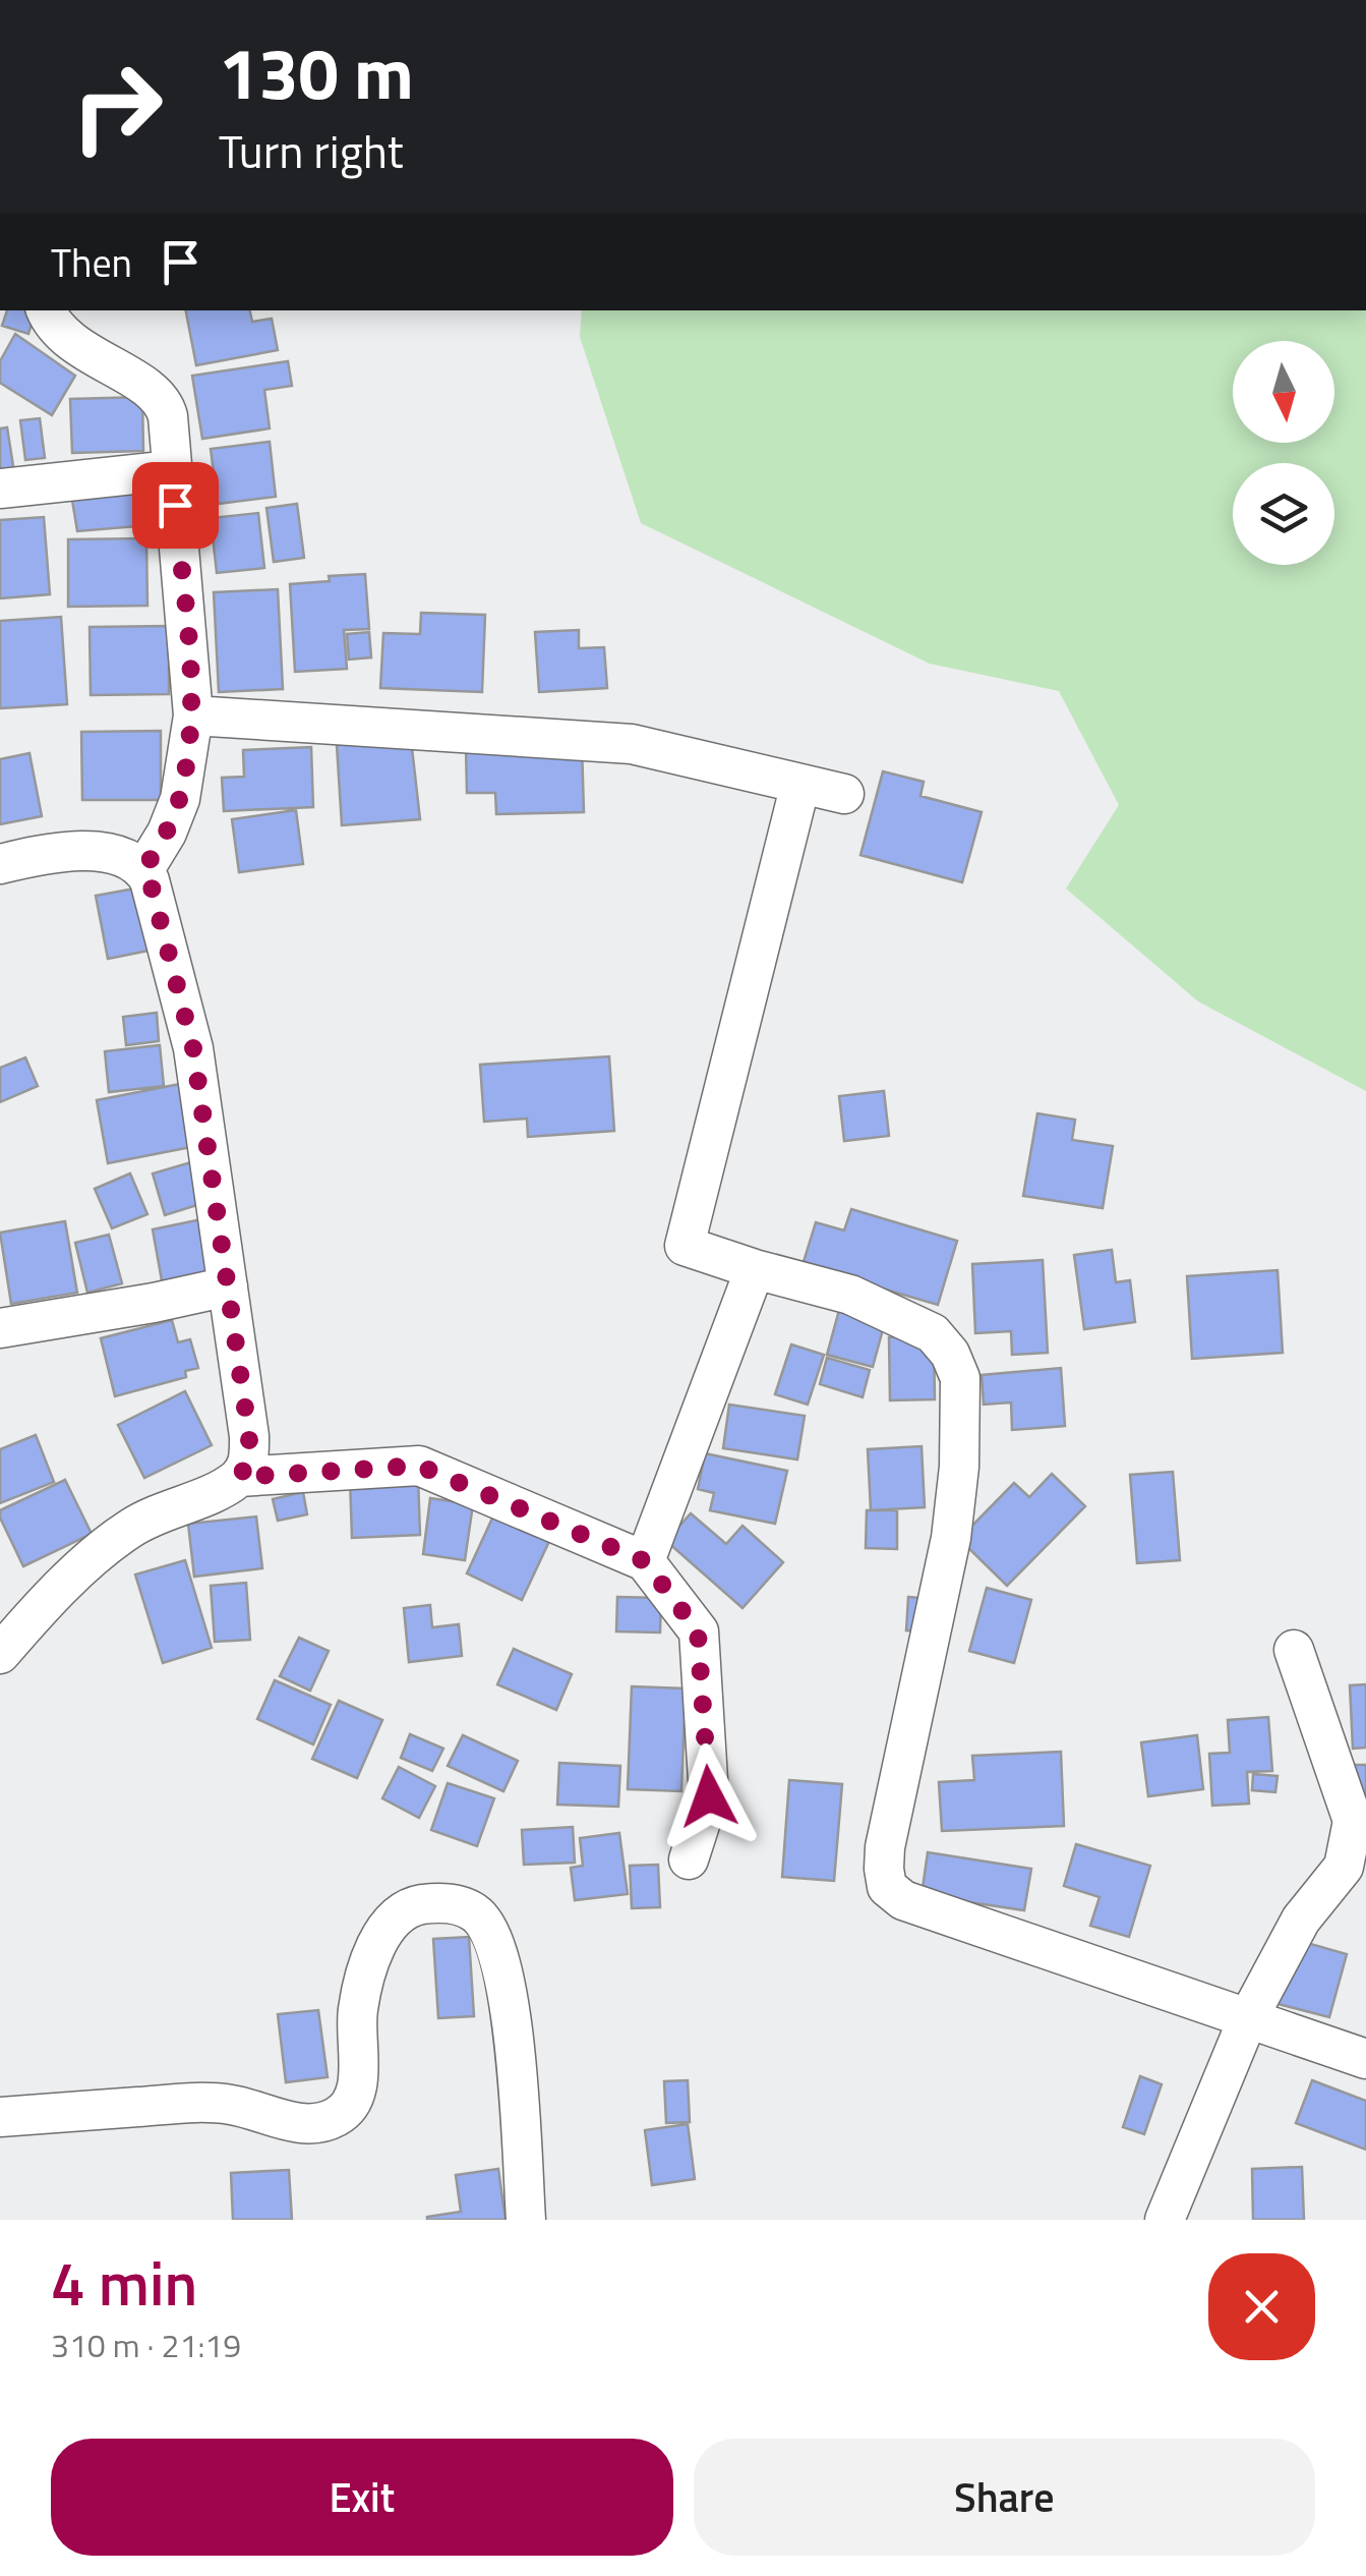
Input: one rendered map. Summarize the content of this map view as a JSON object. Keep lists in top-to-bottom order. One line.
{"north":"bottom","page":{"turn":["130 m","Turn right"],"then":"Then","heading":["4 min","310 m · 21:19"],"buttons":["Exit","Share"]}}
